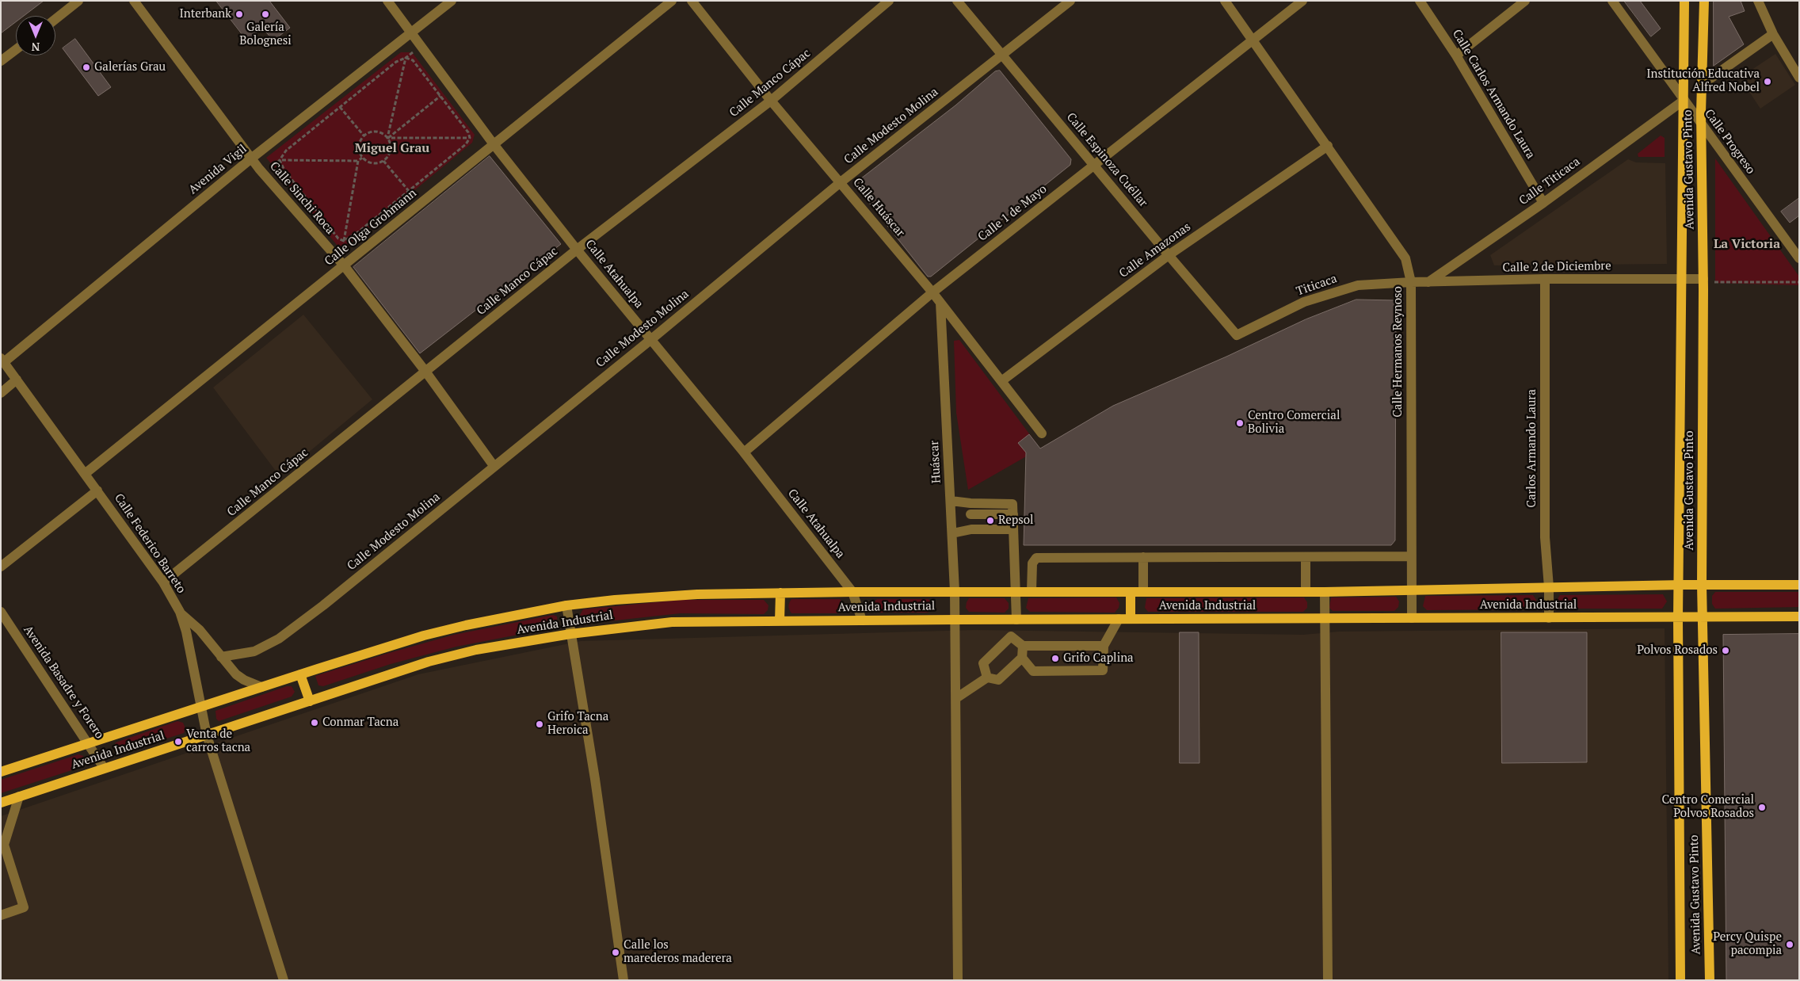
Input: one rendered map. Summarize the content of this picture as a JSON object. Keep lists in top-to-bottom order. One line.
{"streets":{"main road":["Avenida Gustavo Pinto","Avenida Industrial"],"street":["Calle Manco Cápac","Calle Carlos Armando Laura","Calle Modesto Molina","Calle Progreso","Calle Espinoza Cuéllar","Avenida Vigil","Calle Titicaca","Calle Sinchi Roca","Calle Huáscar","Calle 1 de Mayo","Calle Olga Grohmann","Calle Amazonas","Calle 2 de Diciembre","Calle Atahualpa","Titicaca","Calle Hermanos Reynoso","Carlos Armando Laura","Huáscar","Calle Federico Barreto","Avenida Basadre y Forero"]},"crossings":[["Calle Manco Cápac","Calle Sinchi Roca"],["Calle Manco Cápac","Calle Huáscar"],["Calle Manco Cápac","Calle Atahualpa"],["Calle Manco Cápac","Calle Federico Barreto"],["Calle Carlos Armando Laura","Calle Titicaca"],["Calle Modesto Molina","Calle Espinoza Cuéllar"],["Calle Modesto Molina","Calle Sinchi Roca"],["Calle Modesto Molina","Calle Huáscar"],["Calle Modesto Molina","Calle Atahualpa"],["Calle Modesto Molina","Calle Federico Barreto"],["Calle Progreso","Avenida Gustavo Pinto"],["Calle Progreso","Calle Titicaca"],["Calle Espinoza Cuéllar","Calle 1 de Mayo"],["Calle Espinoza Cuéllar","Calle Amazonas"],["Calle Espinoza Cuéllar","Titicaca"],["Avenida Vigil","Calle Sinchi Roca"],["Avenida Vigil","Calle Atahualpa"],["Avenida Gustavo Pinto","Calle Titicaca"],["Avenida Gustavo Pinto","Calle 2 de Diciembre"],["Avenida Gustavo Pinto","Avenida Industrial"],["Calle Titicaca","Calle 2 de Diciembre"],["Calle Sinchi Roca","Calle Olga Grohmann"],["Calle Huáscar","Calle 1 de Mayo"],["Calle Huáscar","Calle Amazonas"],["Calle Huáscar","Huáscar"],["Calle 1 de Mayo","Calle Atahualpa"],["Calle 1 de Mayo","Calle Hermanos Reynoso"],["Calle Olga Grohmann","Calle Atahualpa"],["Calle Olga Grohmann","Calle Federico Barreto"],["Calle Amazonas","Calle Hermanos Reynoso"],["Calle 2 de Diciembre","Titicaca"],["Calle 2 de Diciembre","Calle Hermanos Reynoso"],["Calle 2 de Diciembre","Carlos Armando Laura"],["Calle Atahualpa","Avenida Industrial"],["Titicaca","Calle Hermanos Reynoso"],["Calle Hermanos Reynoso","Avenida Industrial"],["Carlos Armando Laura","Avenida Industrial"],["Huáscar","Avenida Industrial"],["Calle Federico Barreto","Avenida Industrial"],["Avenida Industrial","Avenida Basadre y Forero"]],"districts":["Miguel Grau","La Victoria"],"places":["Interbank","Galería Bolognesi","Galerías Grau","Institución Educativa Alfred Nobel","Centro Comercial Bolivia","Repsol","Polvos Rosados","Grifo Caplina","Conmar Tacna","Grifo Tacna Heroica","Venta de carros tacna","Centro Comercial Polvos Rosados","Percy Quispe pacompia","Calle los marederos maderera"],"north":"bottom"}
